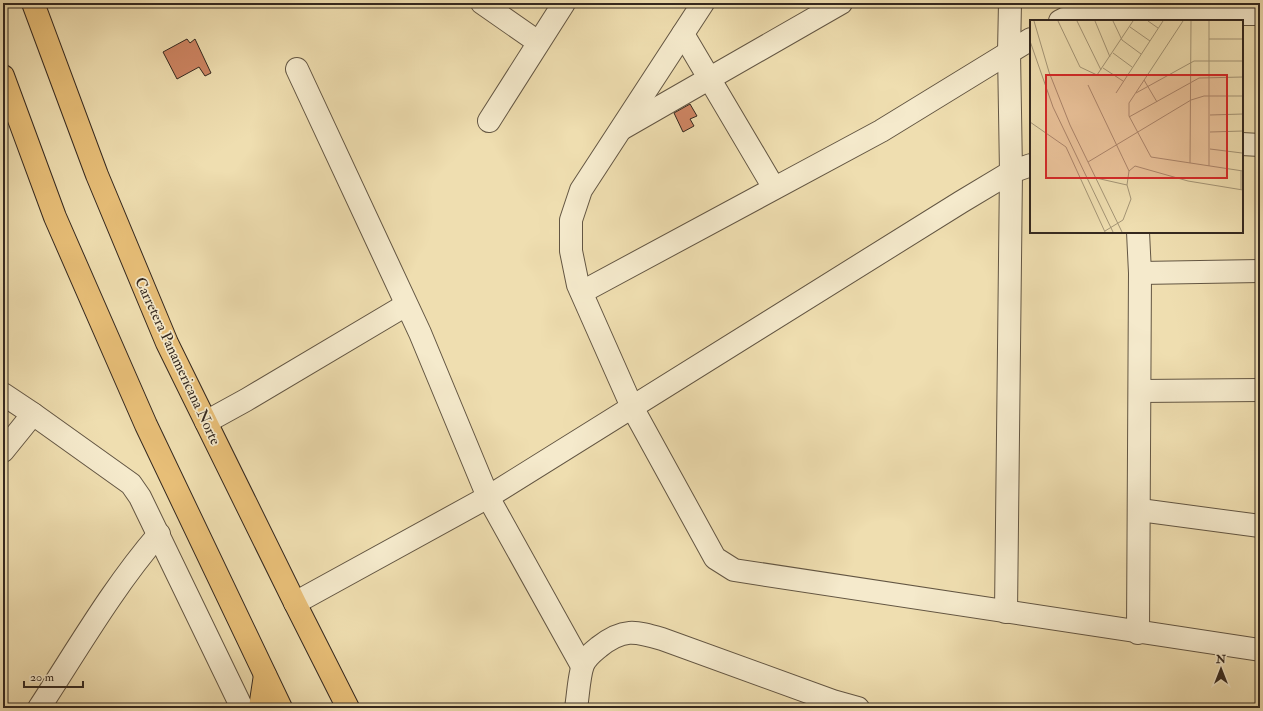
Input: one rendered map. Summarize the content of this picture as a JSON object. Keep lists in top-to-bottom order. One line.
{"streets":{"highway":["Carretera Panamericana Norte"]},"scale_bar":"20 m","north":"top"}
